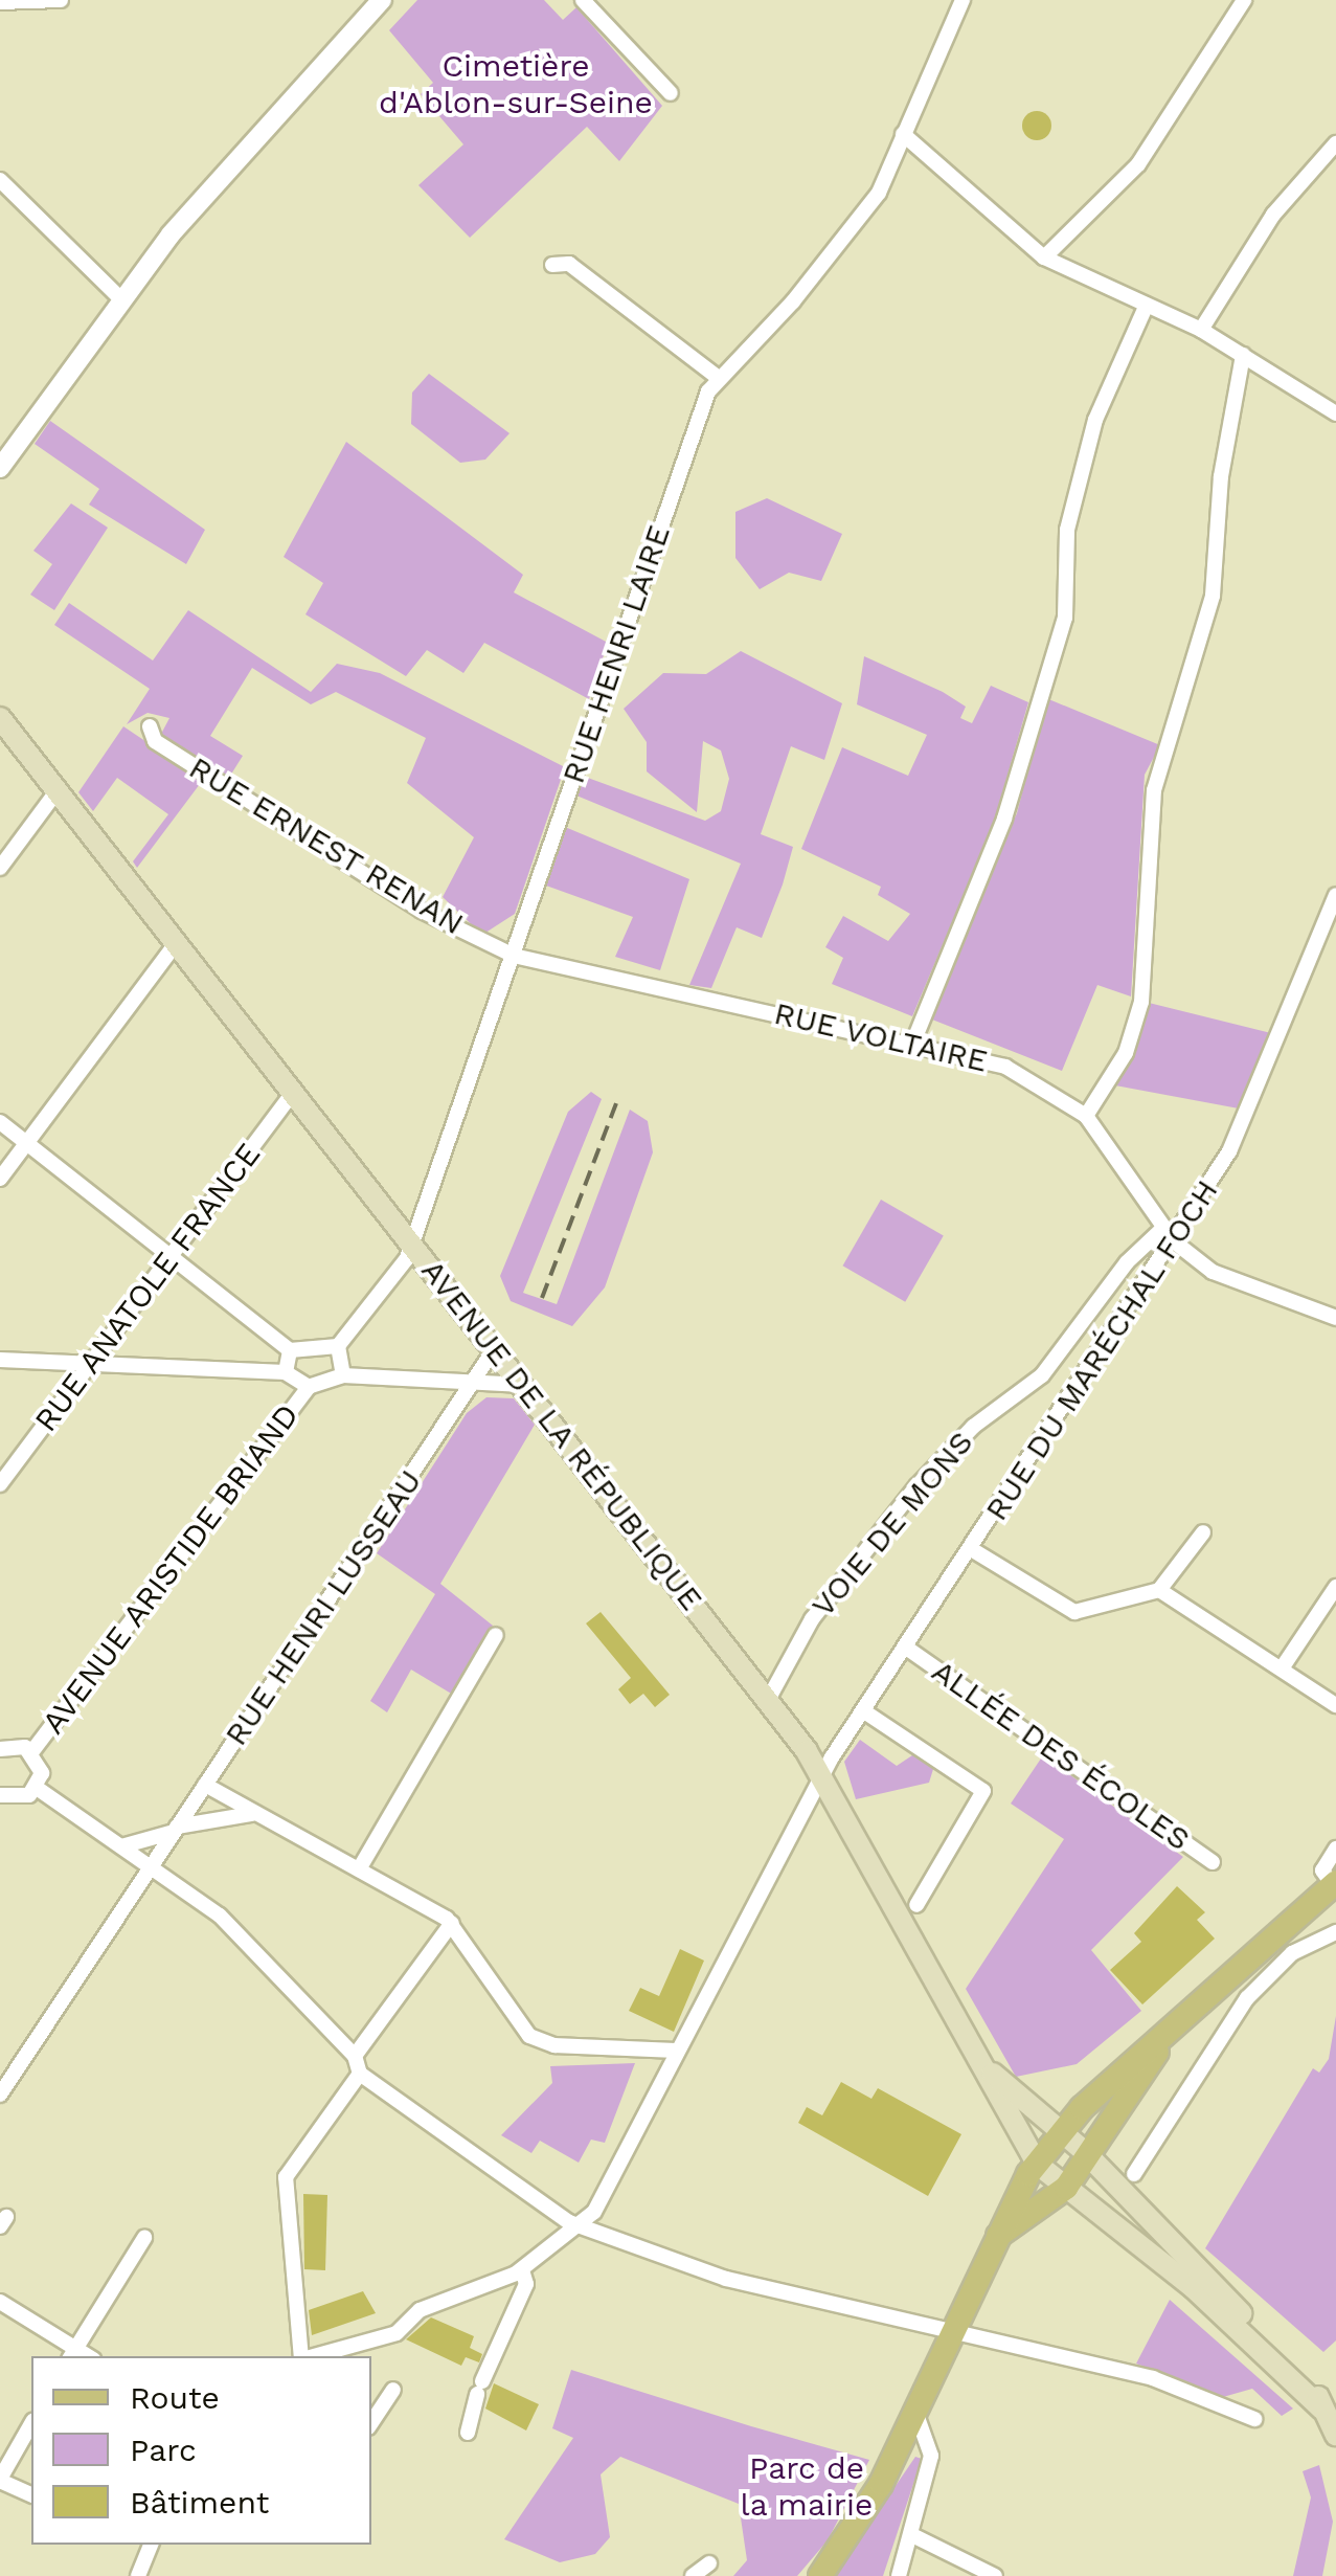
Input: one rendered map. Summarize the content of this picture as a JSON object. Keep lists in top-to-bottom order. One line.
{"streets":{"main road":["AVENUE DE LA RÉPUBLIQUE"],"street":["RUE HENRI LAIRE","RUE ERNEST RENAN","RUE VOLTAIRE","RUE ANATOLE FRANCE","RUE DU MARÉCHAL FOCH","VOIE DE MONS","AVENUE ARISTIDE BRIAND","RUE HENRI LUSSEAU","ALLÉE DES ÉCOLES"]},"crossings":[["RUE HENRI LAIRE","RUE ERNEST RENAN"],["RUE HENRI LAIRE","RUE VOLTAIRE"],["RUE HENRI LAIRE","AVENUE DE LA RÉPUBLIQUE"],["RUE ERNEST RENAN","RUE VOLTAIRE"],["RUE VOLTAIRE","RUE DU MARÉCHAL FOCH"],["RUE VOLTAIRE","VOIE DE MONS"],["RUE ANATOLE FRANCE","AVENUE DE LA RÉPUBLIQUE"],["RUE DU MARÉCHAL FOCH","AVENUE DE LA RÉPUBLIQUE"],["RUE DU MARÉCHAL FOCH","ALLÉE DES ÉCOLES"],["AVENUE DE LA RÉPUBLIQUE","VOIE DE MONS"],["AVENUE DE LA RÉPUBLIQUE","RUE HENRI LUSSEAU"]],"parks":["Cimetière d'Ablon-sur-Seine","Parc de la mairie"],"legend":["Route","Parc","Bâtiment"]}
